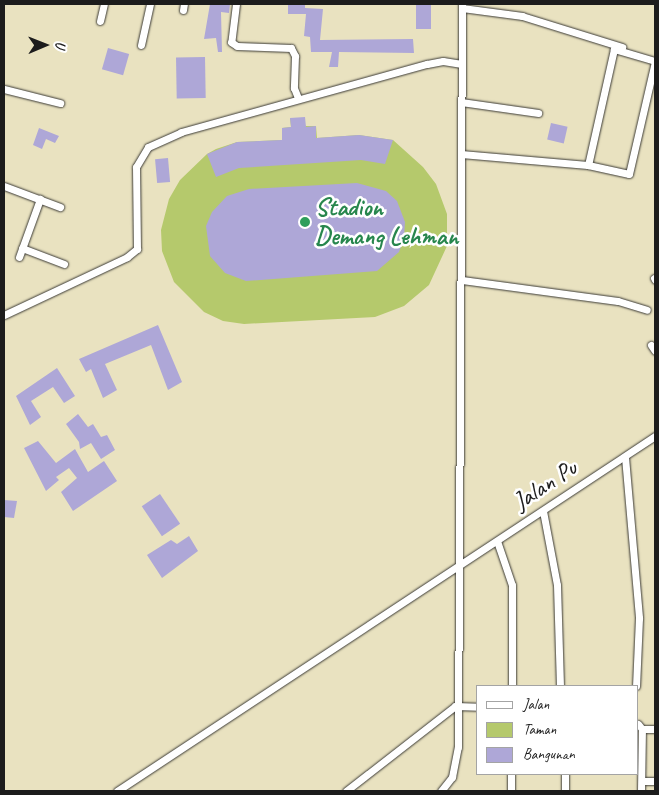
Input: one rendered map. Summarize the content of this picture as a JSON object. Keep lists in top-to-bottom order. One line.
{"streets":{"street":["Jalan Pu"]},"places":["Stadion Demang Lehman"],"legend":["Jalan","Taman","Bangunan"],"north":"right"}
